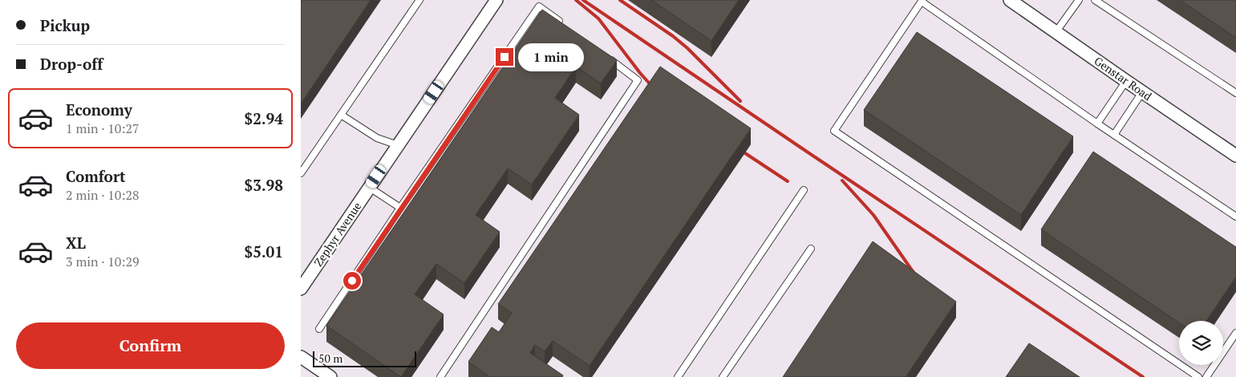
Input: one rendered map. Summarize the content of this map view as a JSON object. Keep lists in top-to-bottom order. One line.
{"streets":{"street":["Genstar Road","Zephyr Avenue"]},"scale_bar":"50 m","page":{"banner":["Pickup","Drop-off"],"bubble":"1 min","list":[{"name":"Economy","note":"1 min · 10:27","value":"$2.94"},{"name":"Comfort","note":"2 min · 10:28","value":"$3.98"},{"name":"XL","note":"3 min · 10:29","value":"$5.01"}],"buttons":"Confirm","scale":"50 m"}}
